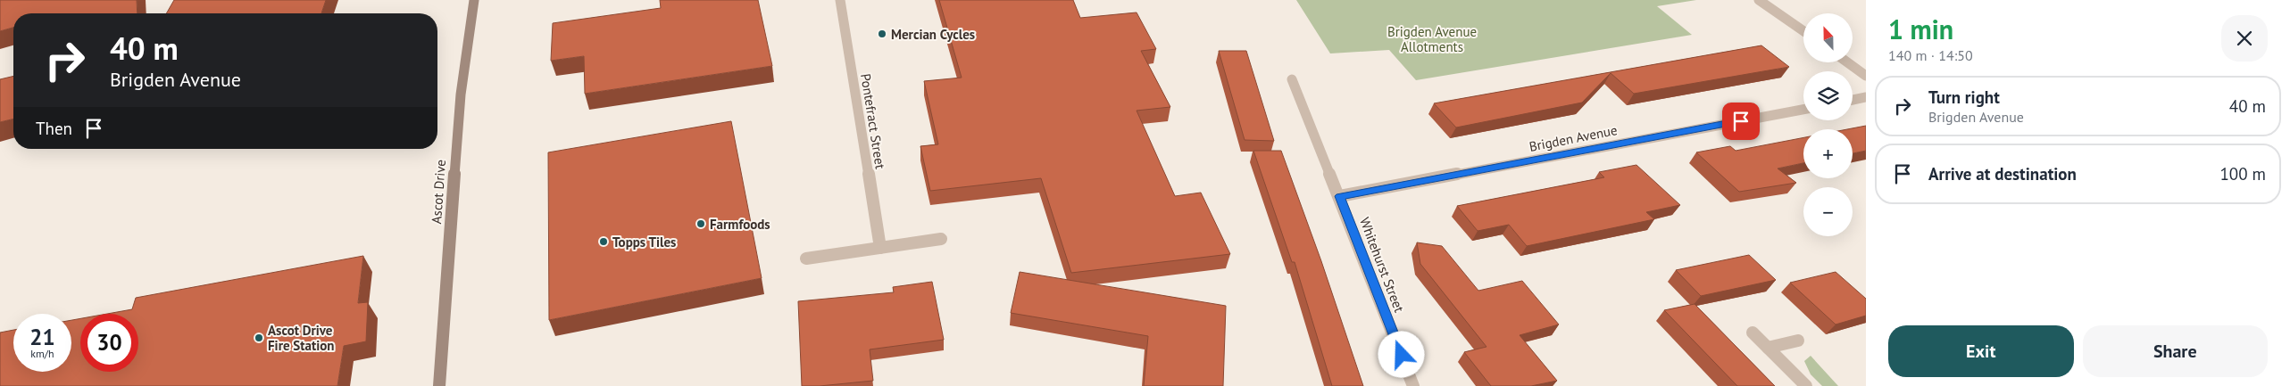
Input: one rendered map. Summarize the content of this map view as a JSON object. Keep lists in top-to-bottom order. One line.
{"streets":{"street":["Pontefract Street","Brigden Avenue","Ascot Drive","Whitehurst Street"]},"crossings":[["Brigden Avenue","Whitehurst Street"]],"parks":["Brigden Avenue Allotments"],"places":["Mercian Cycles","Farmfoods","Topps Tiles","Ascot Drive Fire Station"],"north":"top","page":{"heading":["1 min","140 m · 14:50"],"map_buttons":["+","−"],"turn":["40 m","Brigden Avenue"],"list":[{"name":"Turn right","note":"Brigden Avenue","value":"40 m"},{"name":"Arrive at destination","value":"100 m"}],"then":"Then","speed":"21 km/h","limit":"30","buttons":["Exit","Share"]}}
